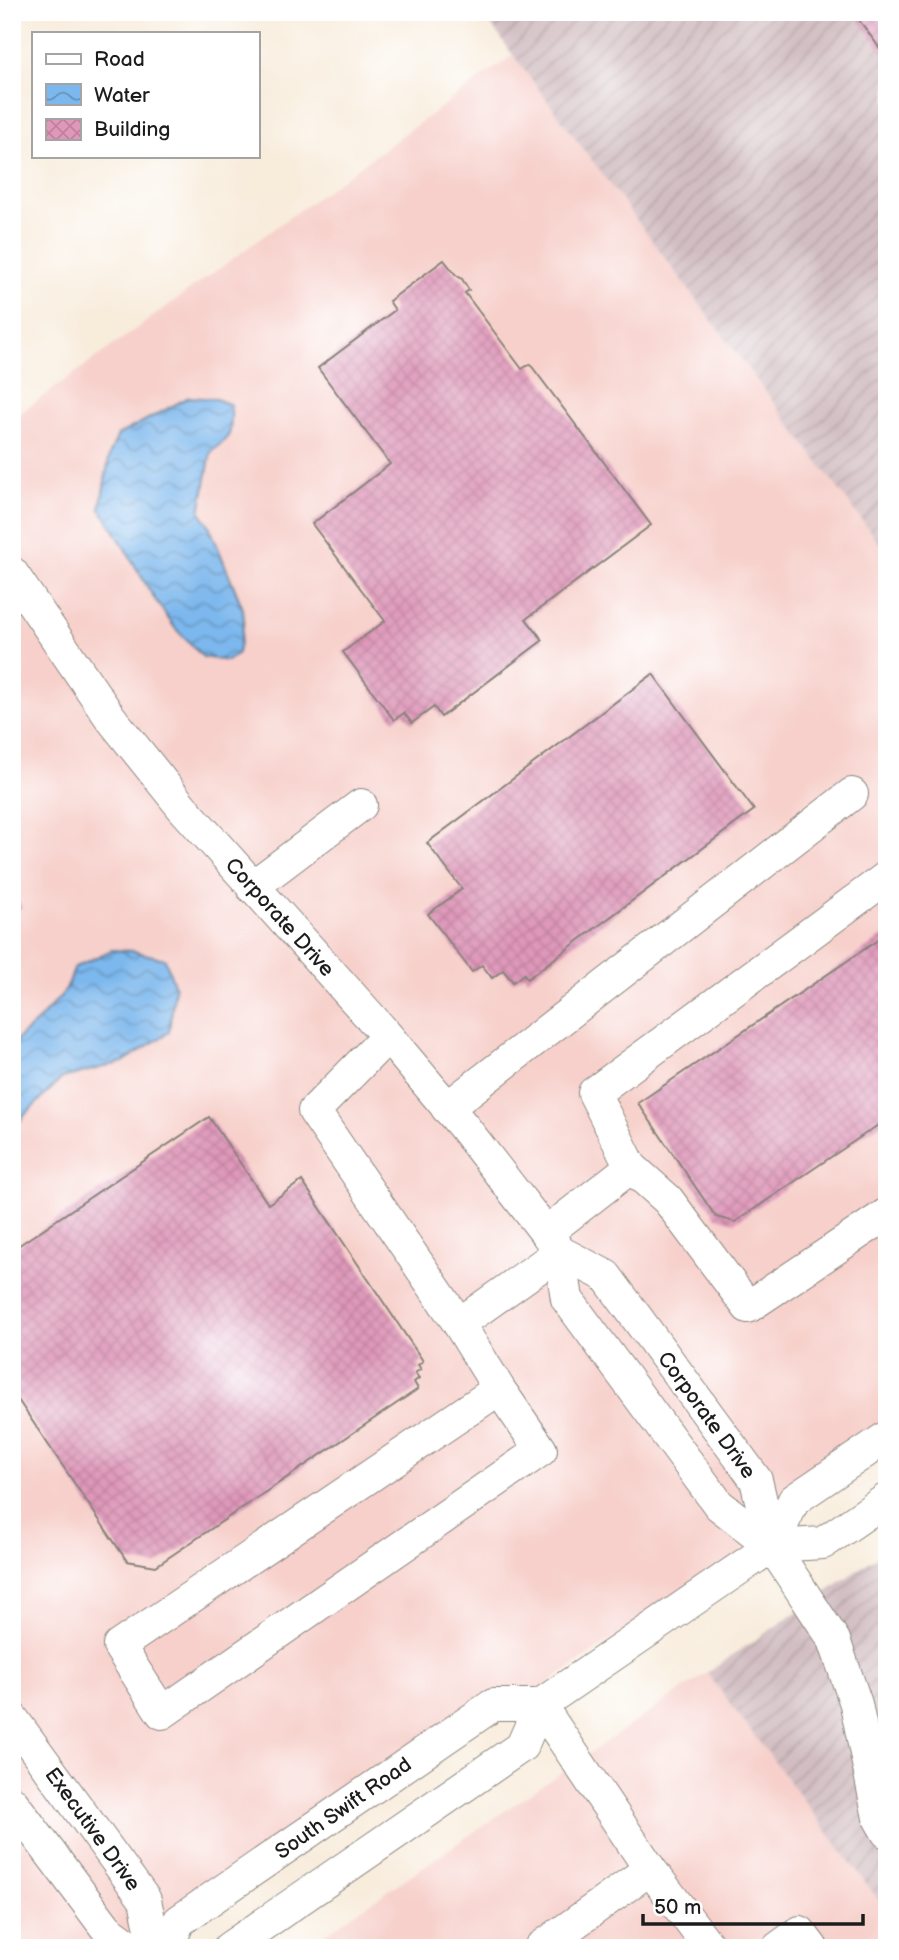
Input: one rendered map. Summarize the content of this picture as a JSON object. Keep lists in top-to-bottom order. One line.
{"streets":{"street":["Corporate Drive","South Swift Road","Executive Drive"]},"legend":["Road","Water","Building"],"scale_bar":"50 m"}
